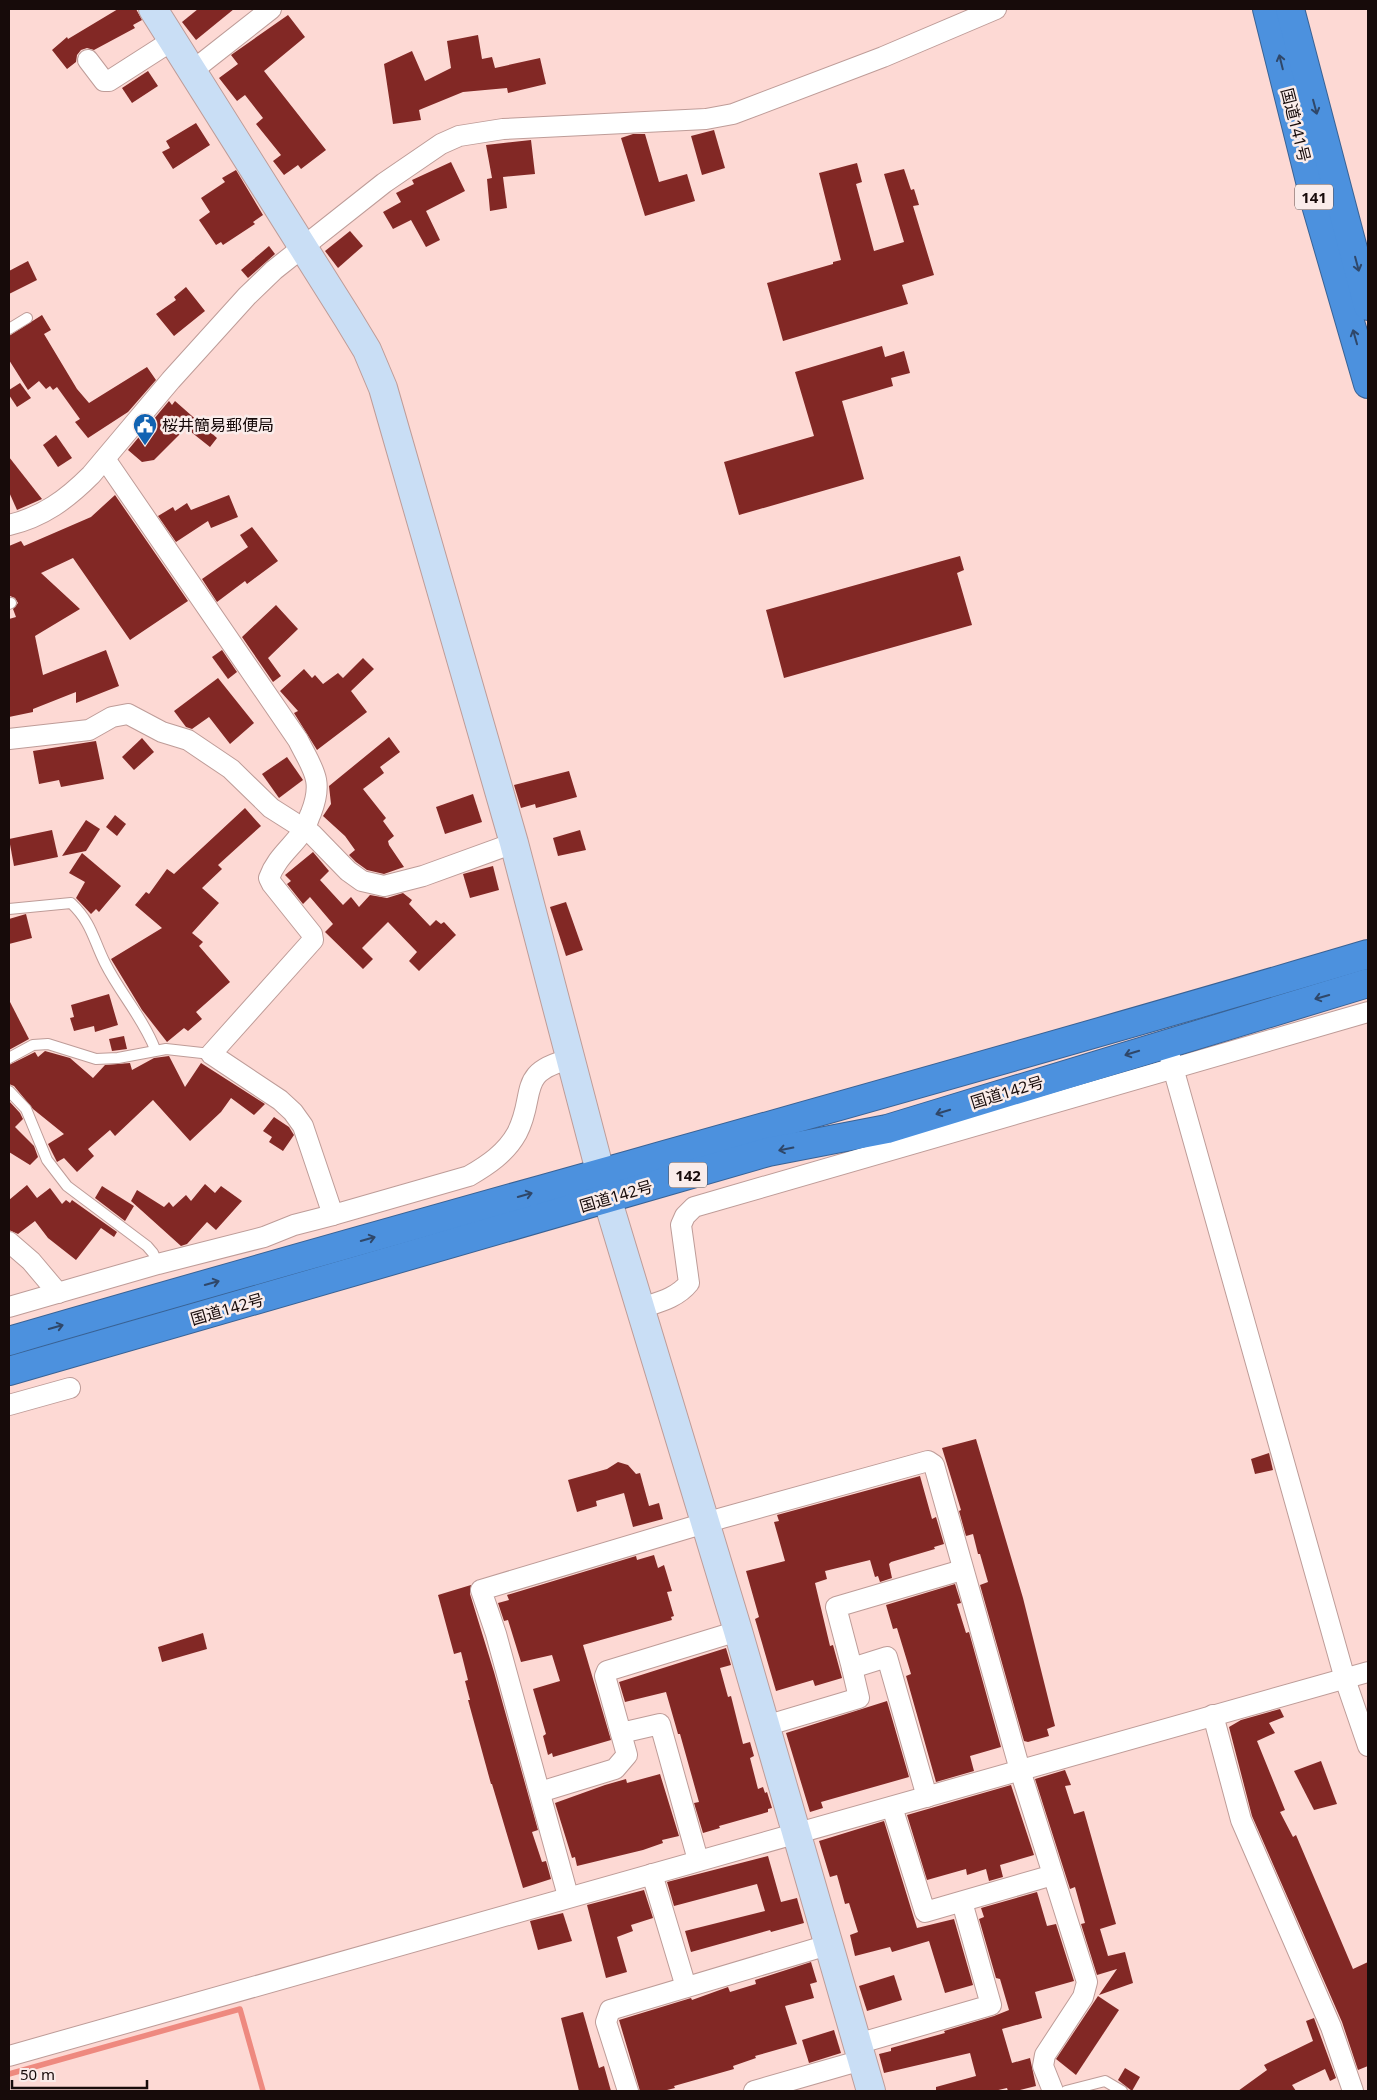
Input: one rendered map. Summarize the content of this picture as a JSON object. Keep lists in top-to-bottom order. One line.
{"streets":{"highway":["国道141号","141","国道142号","142"]},"places":{"public building":["桜井簡易郵便局"]},"scale_bar":"50 m"}
